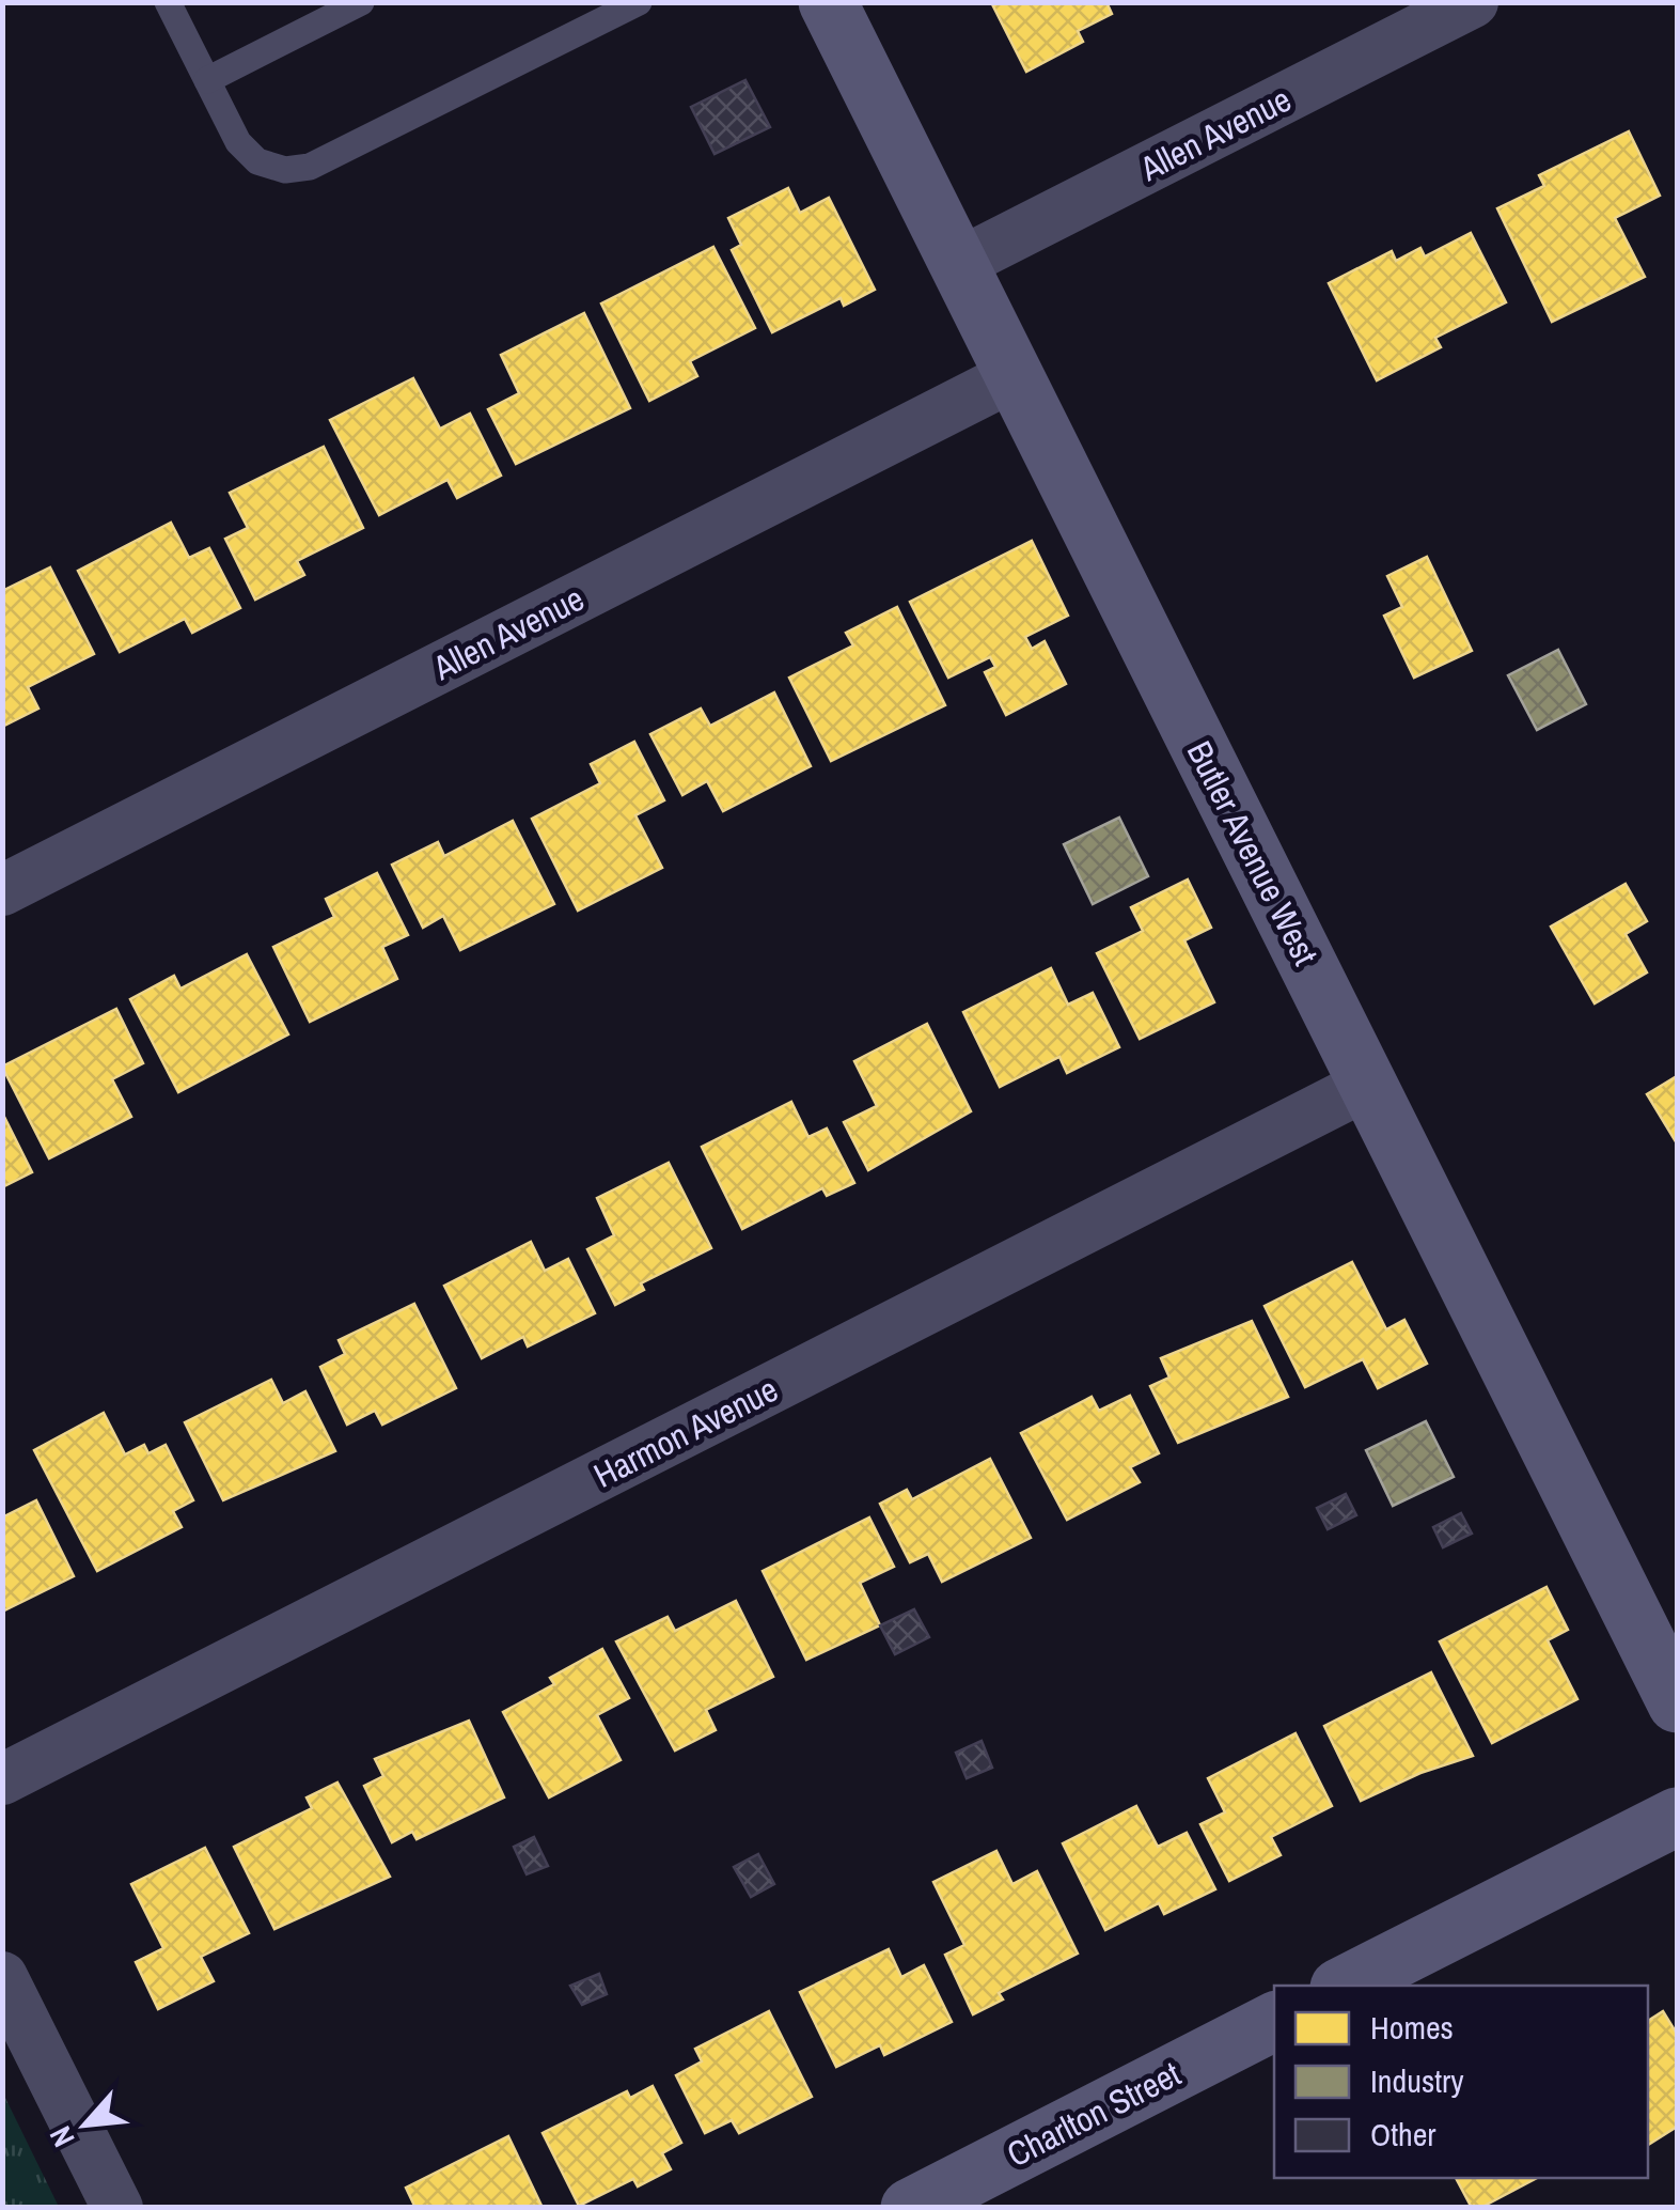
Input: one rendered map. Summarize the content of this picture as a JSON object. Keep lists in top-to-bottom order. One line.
{"streets":{"street":["Allen Avenue","Butler Avenue West","Harmon Avenue","Charlton Street"]},"crossings":[["Allen Avenue","Butler Avenue West"],["Butler Avenue West","Harmon Avenue"]],"legend":["Homes","Industry","Other"],"north":"bottom left"}
